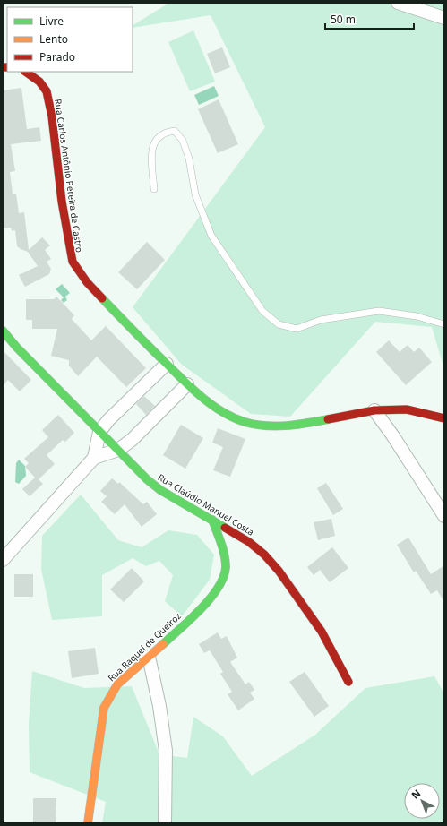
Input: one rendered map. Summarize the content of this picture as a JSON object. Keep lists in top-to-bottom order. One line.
{"streets":{"street":["Rua Carlos Antônio Pereira de Castro","Rua Claúdio Manuel Costa","Rua Raquel de Queiroz"]},"crossings":[["Rua Claúdio Manuel Costa","Rua Raquel de Queiroz"]],"legend":["Livre","Lento","Parado"],"scale_bar":"50 m","north":"top left"}
